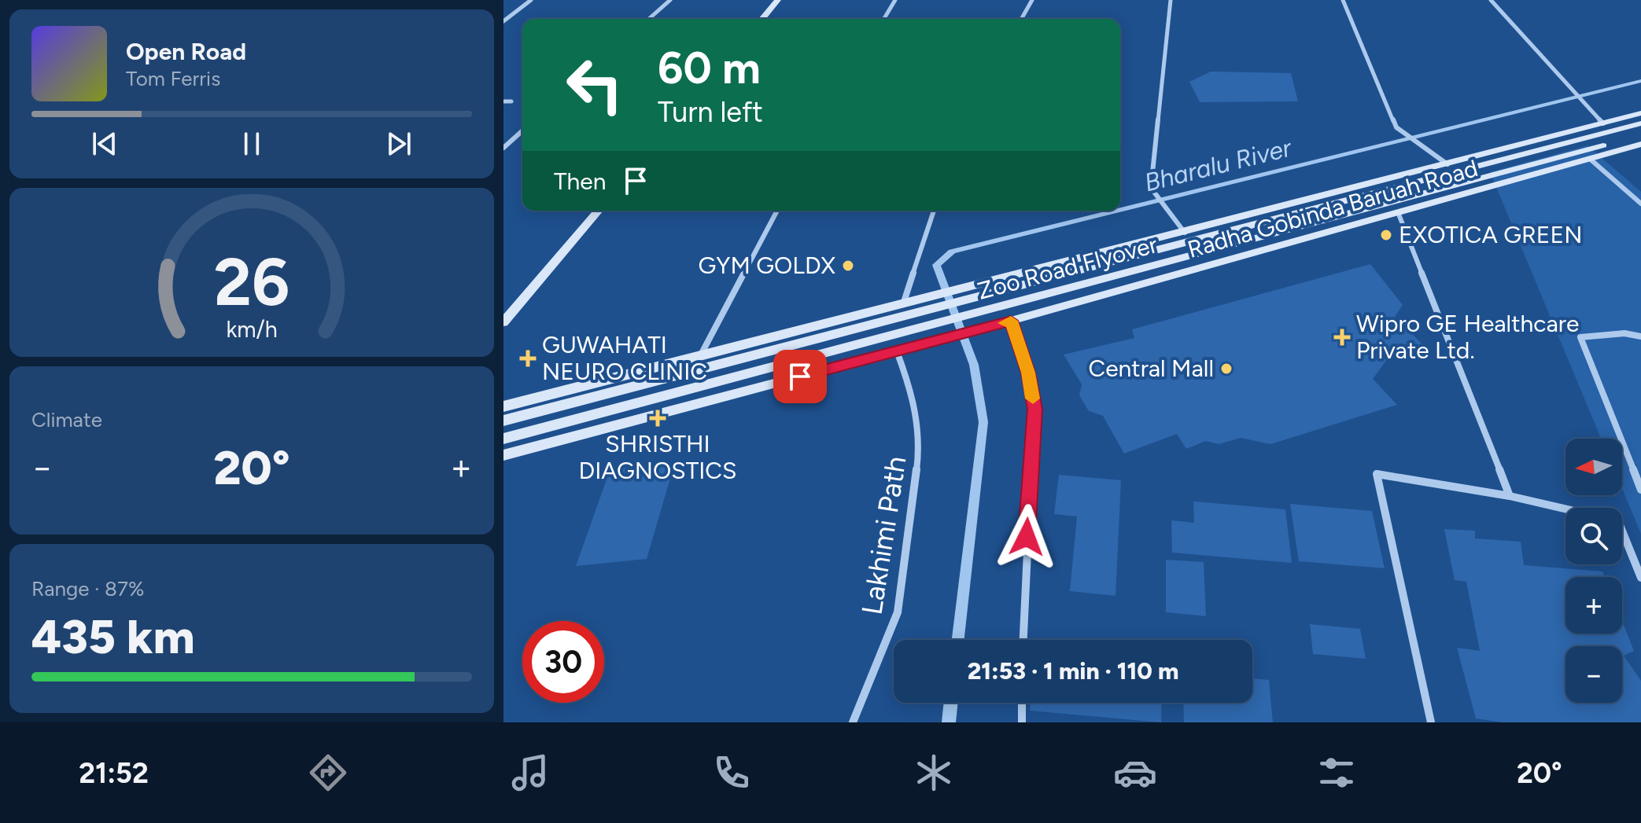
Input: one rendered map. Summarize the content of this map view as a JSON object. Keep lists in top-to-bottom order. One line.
{"streets":{"street":["Radha Gobinda Baruah Road","Zoo Road Flyover","Lakhimi Path"]},"crossings":[["Radha Gobinda Baruah Road","Lakhimi Path"]],"water":["Bharalu River"],"places":{"other":["EXOTICA GREEN","GYM GOLDX","Central Mall"],"health":["Wipro GE Healthcare Private Ltd.","GUWAHATI NEURO CLINIC","SHRISTHI DIAGNOSTICS"]},"north":"left","page":{"turn":["60 m","Turn left"],"song":["Open Road","Tom Ferris"],"then":"Then","tile":["Climate",["Range · 87%","435 km"]],"map_buttons":["+","−"],"heat":["−","20°","+"],"limit":"30","trip":"21:53 · 1 min · 110 m","tabs":["21:52","20°"],"gauge":["26","km/h"]}}
